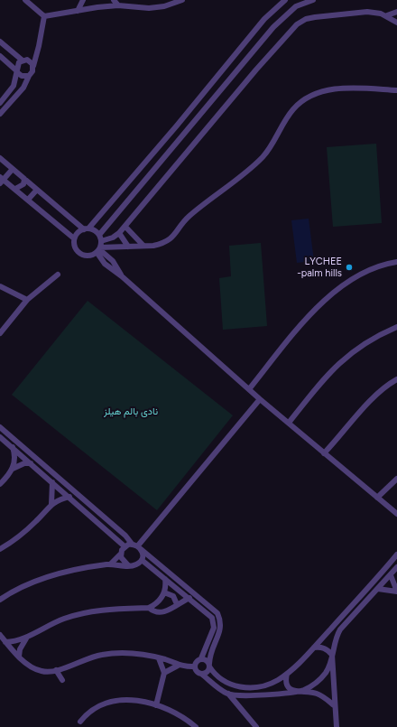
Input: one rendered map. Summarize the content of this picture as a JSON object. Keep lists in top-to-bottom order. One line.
{"parks":["نادى بالم هيلز"],"places":["LYCHEE -palm hills"]}
